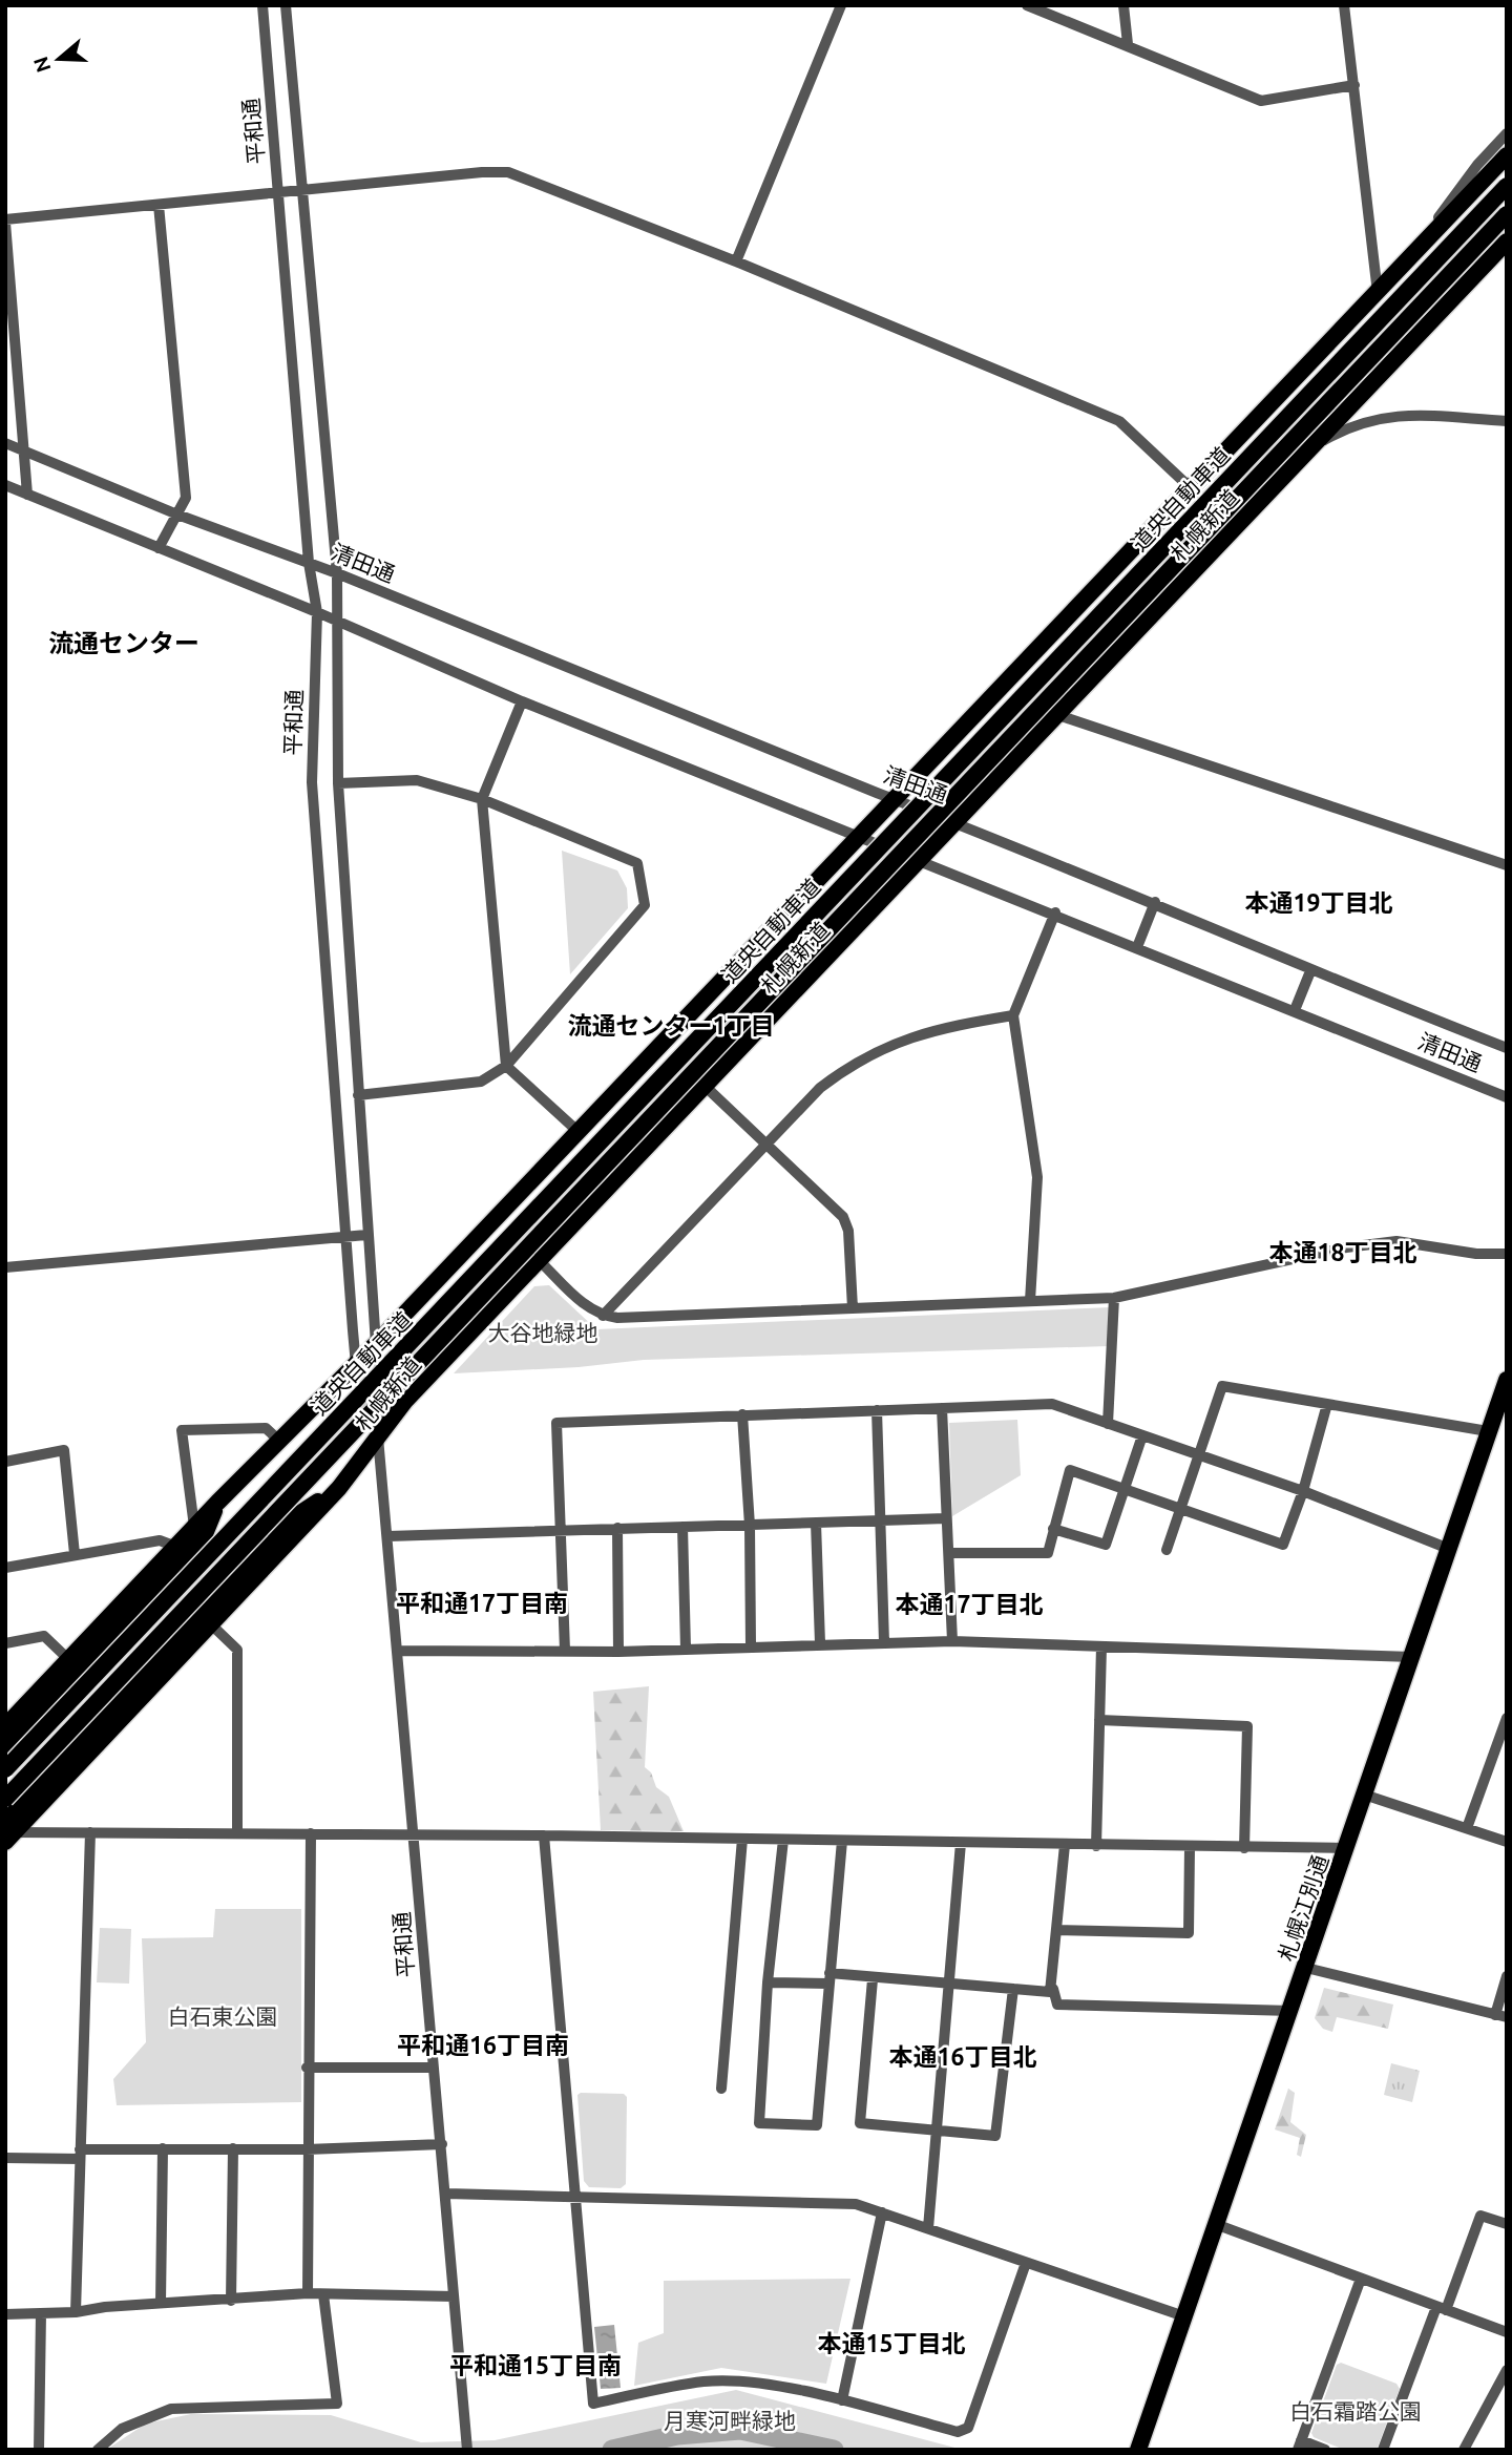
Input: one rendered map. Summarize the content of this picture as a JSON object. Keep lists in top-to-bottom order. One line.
{"streets":{"highway":["道央自動車道","札幌新道","札幌江別通"],"street":["平和通","清田通"]},"crossings":[["平和通","札幌新道"],["平和通","清田通"],["札幌新道","清田通"]],"districts":["流通センター","本通19丁目北","流通センター1丁目","本通18丁目北","平和通17丁目南","本通17丁目北","平和通16丁目南","本通16丁目北","本通15丁目北","平和通15丁目南"],"parks":["大谷地緑地","白石東公園","白石霜踏公園","月寒河畔緑地"],"north":"left"}
